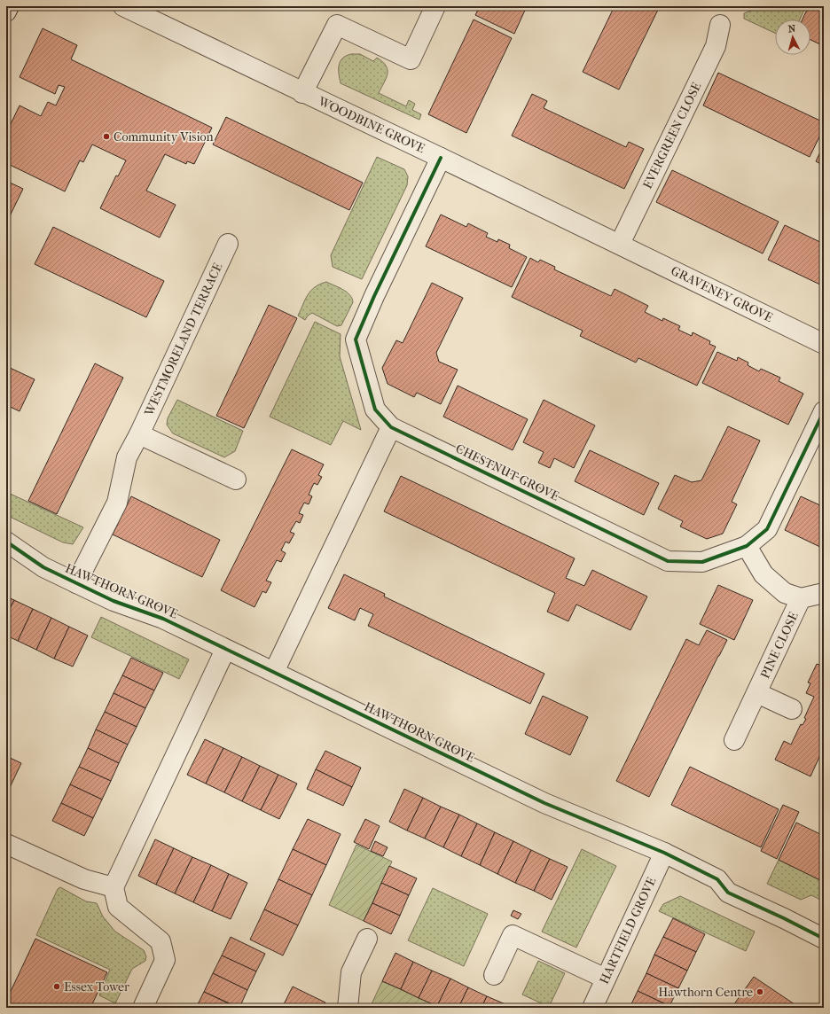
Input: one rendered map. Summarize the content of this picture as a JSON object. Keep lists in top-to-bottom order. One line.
{"streets":{"street":["WOODBINE GROVE","EVERGREEN CLOSE","GRAVENEY GROVE","WESTMORELAND TERRACE","CHESTNUT GROVE","HAWTHORN GROVE","PINE CLOSE","HARTFIELD GROVE"]},"crossings":[["WOODBINE GROVE","EVERGREEN CLOSE"],["WOODBINE GROVE","GRAVENEY GROVE"],["WOODBINE GROVE","CHESTNUT GROVE"],["EVERGREEN CLOSE","GRAVENEY GROVE"],["WESTMORELAND TERRACE","HAWTHORN GROVE"],["CHESTNUT GROVE","PINE CLOSE"],["HAWTHORN GROVE","HARTFIELD GROVE"]],"places":["Community Vision","Essex Tower","Hawthorn Centre"],"north":"top"}
